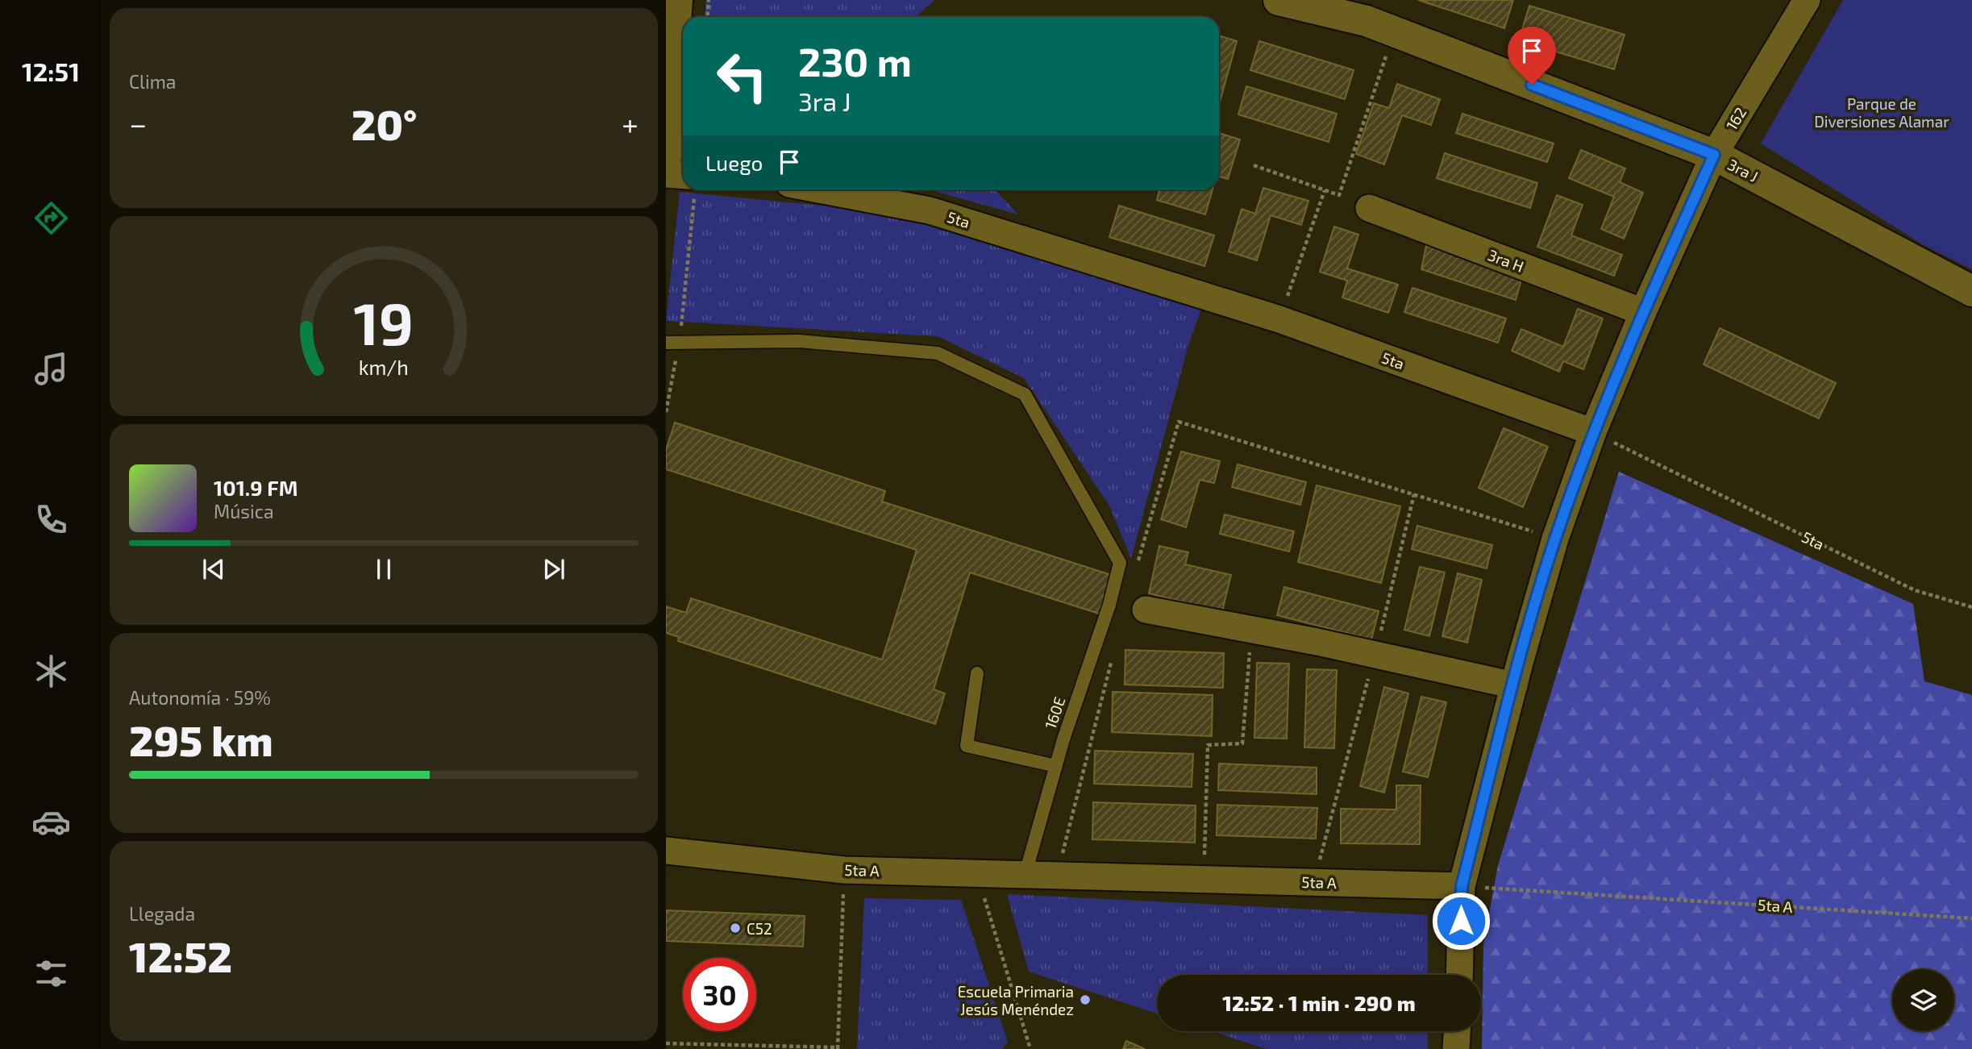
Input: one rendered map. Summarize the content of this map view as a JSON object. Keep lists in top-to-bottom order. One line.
{"streets":{"street":["162","3ra J","5ta","3ra H","5ta A"],"lane":["160E"]},"crossings":[["162","3ra J"],["162","5ta"],["162","3ra H"],["162","5ta A"],["160E","5ta A"]],"parks":["Parque de Diversiones Alamar"],"places":["C52","Escuela Primaria Jesús Menéndez"],"page":{"tabs":"12:51","tile":["Clima",["Autonomía · 59%","295 km"],["Llegada","12:52"]],"turn":["230 m","3ra J"],"heat":["−","20°","+"],"then":"Luego","song":["101.9 FM","Música"],"limit":"30","trip":"12:52 · 1 min · 290 m","gauge":["19","km/h"]}}
